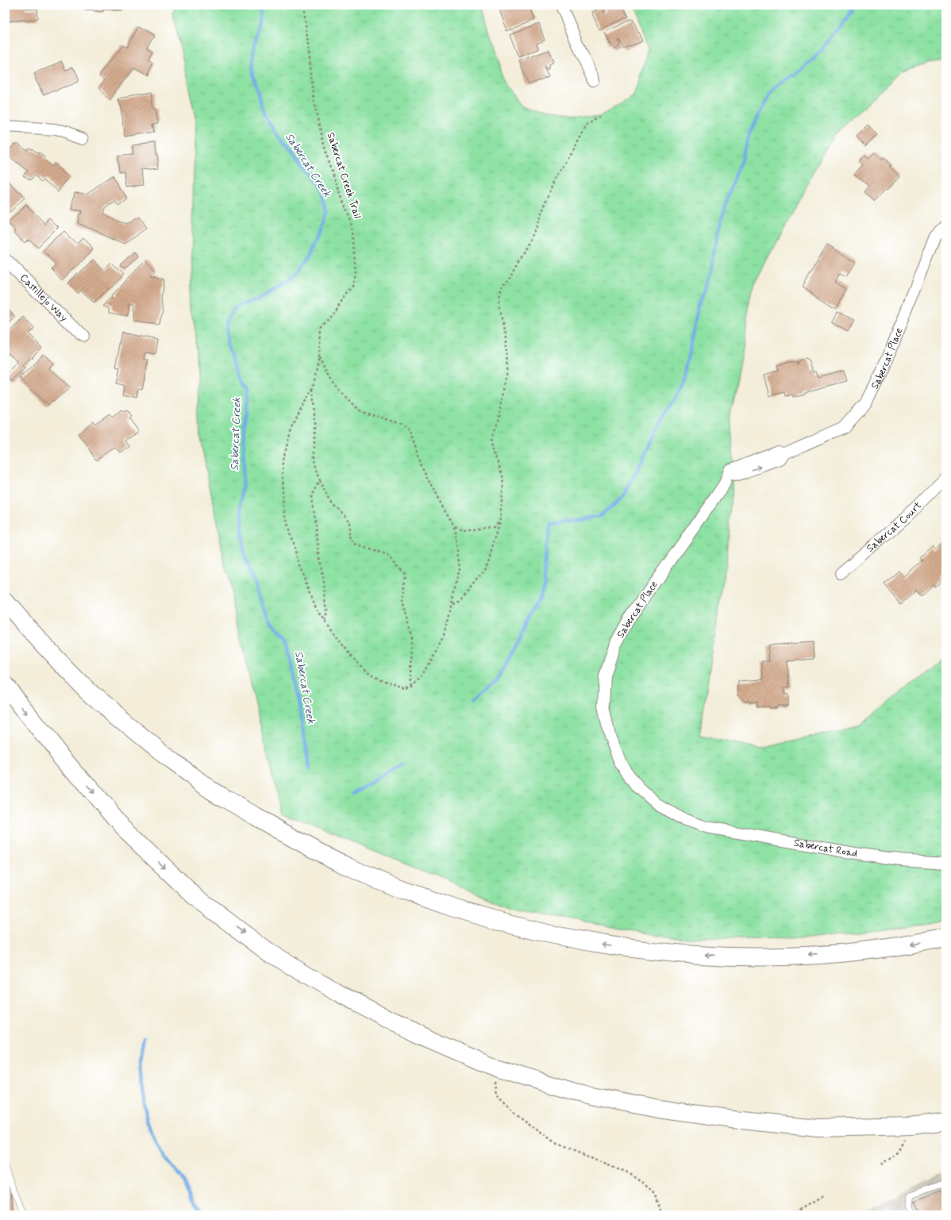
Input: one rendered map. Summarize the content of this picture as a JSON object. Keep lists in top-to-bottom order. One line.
{"streets":{"street":["Castillejo Way","Sabercat Place","Sabercat Court","Sabercat Road"],"path":["Sabercat Creek Trail"]},"crossings":[["Sabercat Place","Sabercat Road"]],"water":["Sabercat Creek"]}
